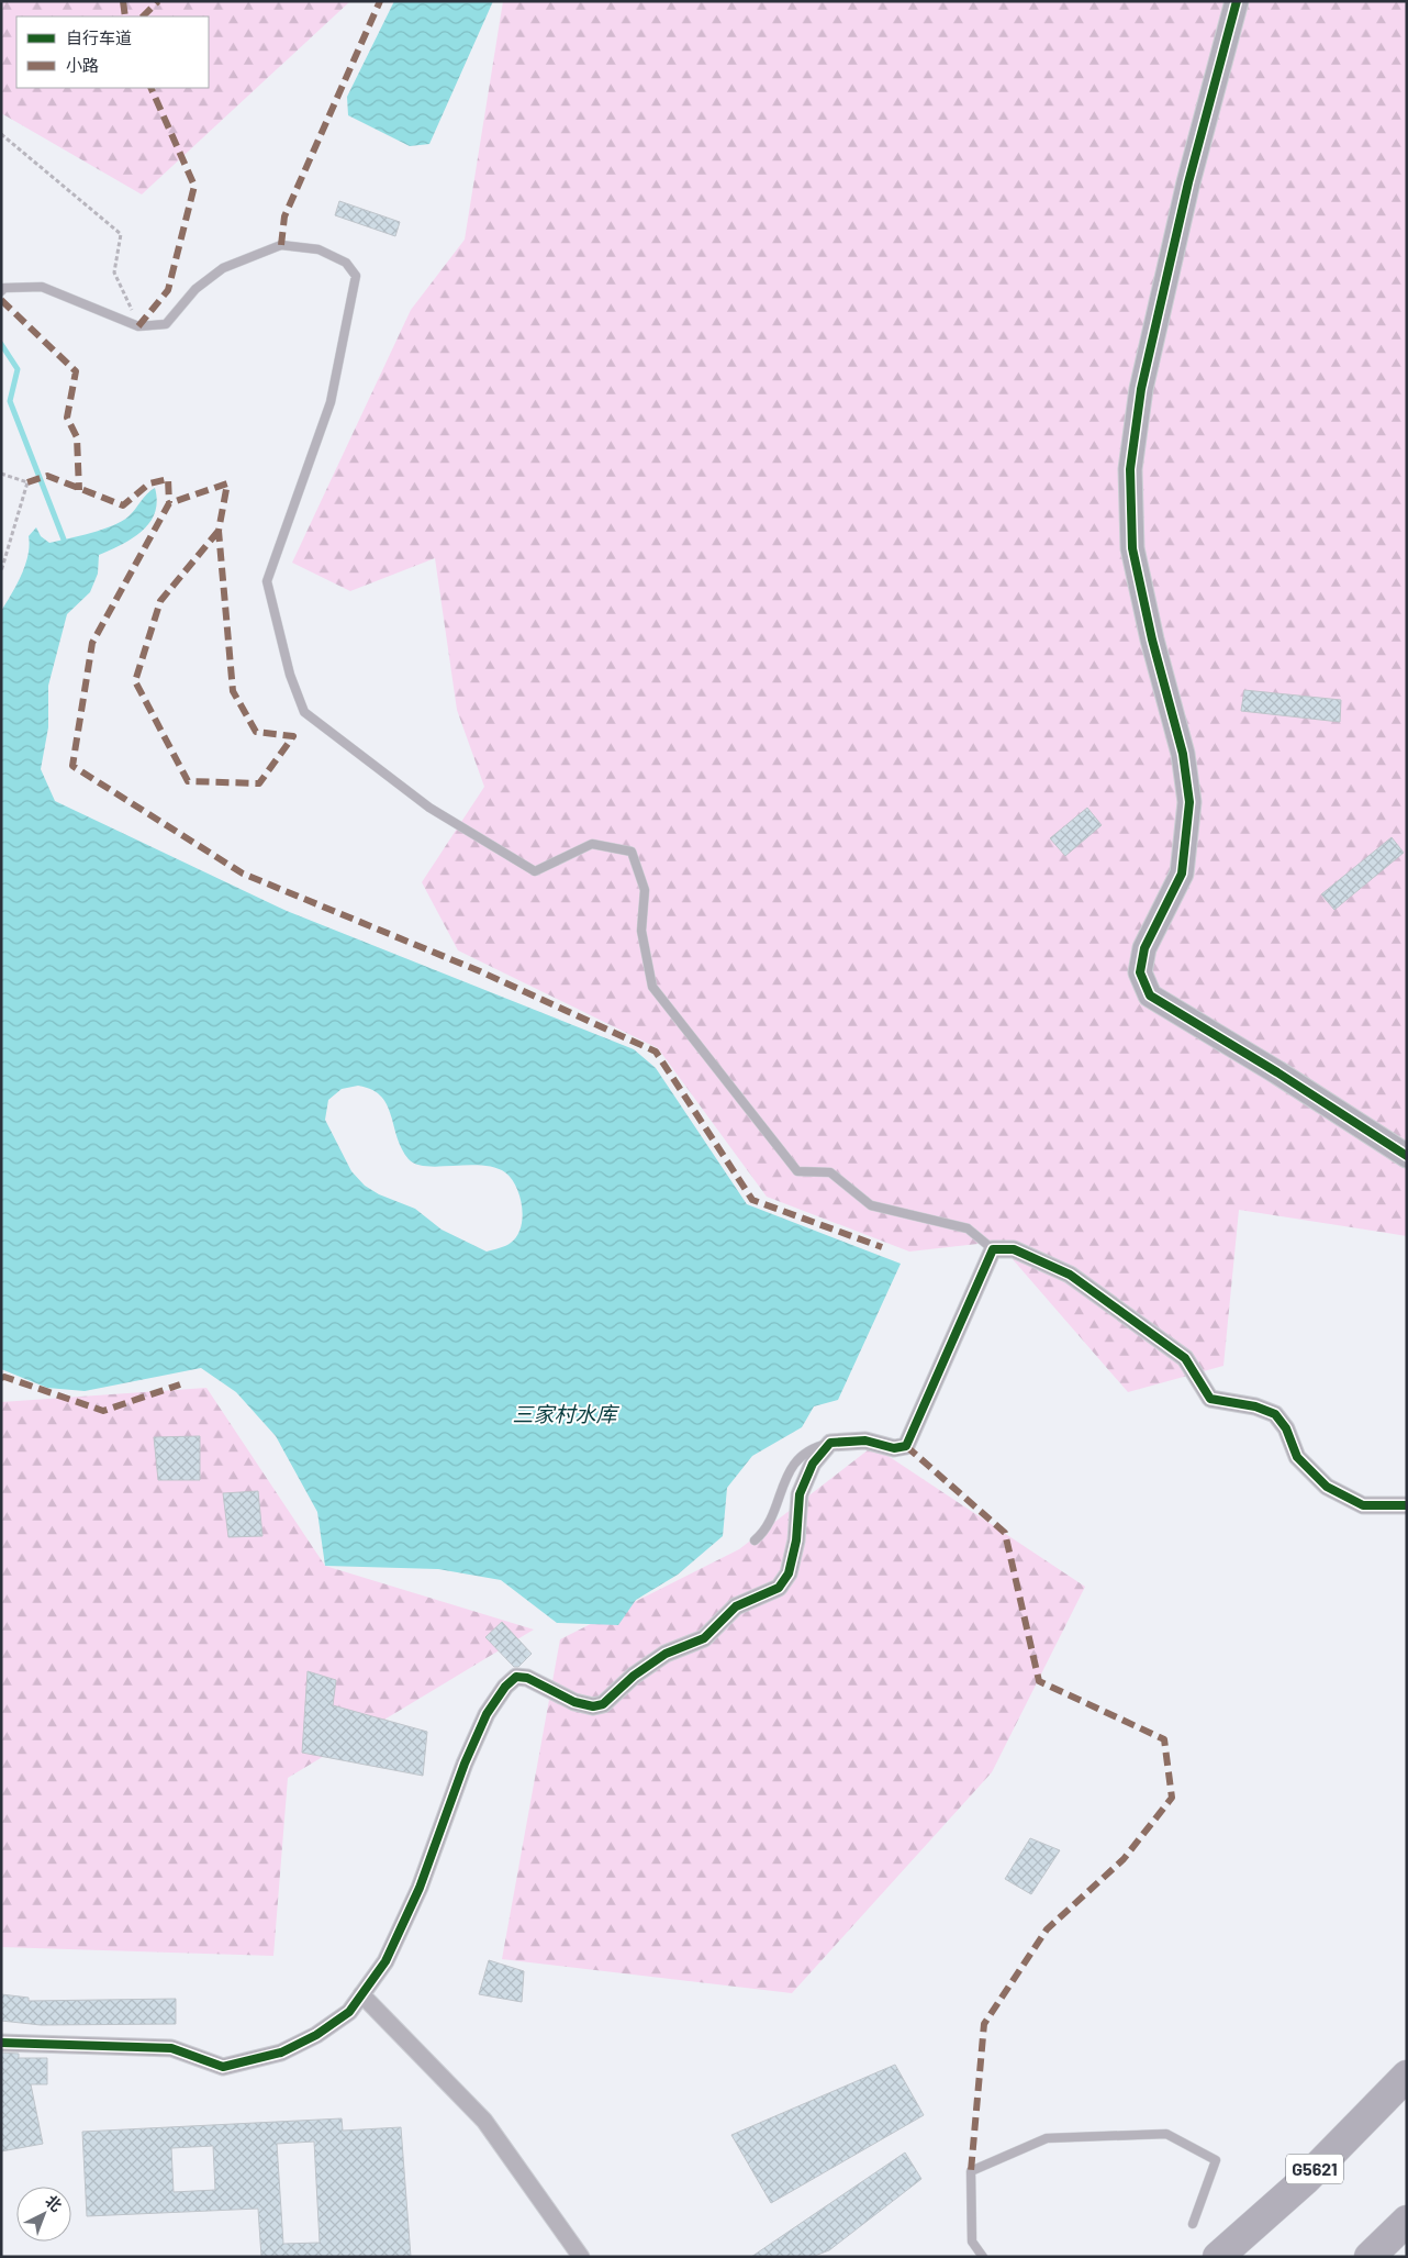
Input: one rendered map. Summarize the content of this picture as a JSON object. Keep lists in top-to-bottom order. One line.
{"streets":{"highway":["G5621"]},"water":["三家村水库"],"legend":["自行车道","小路"],"north":"top right"}
